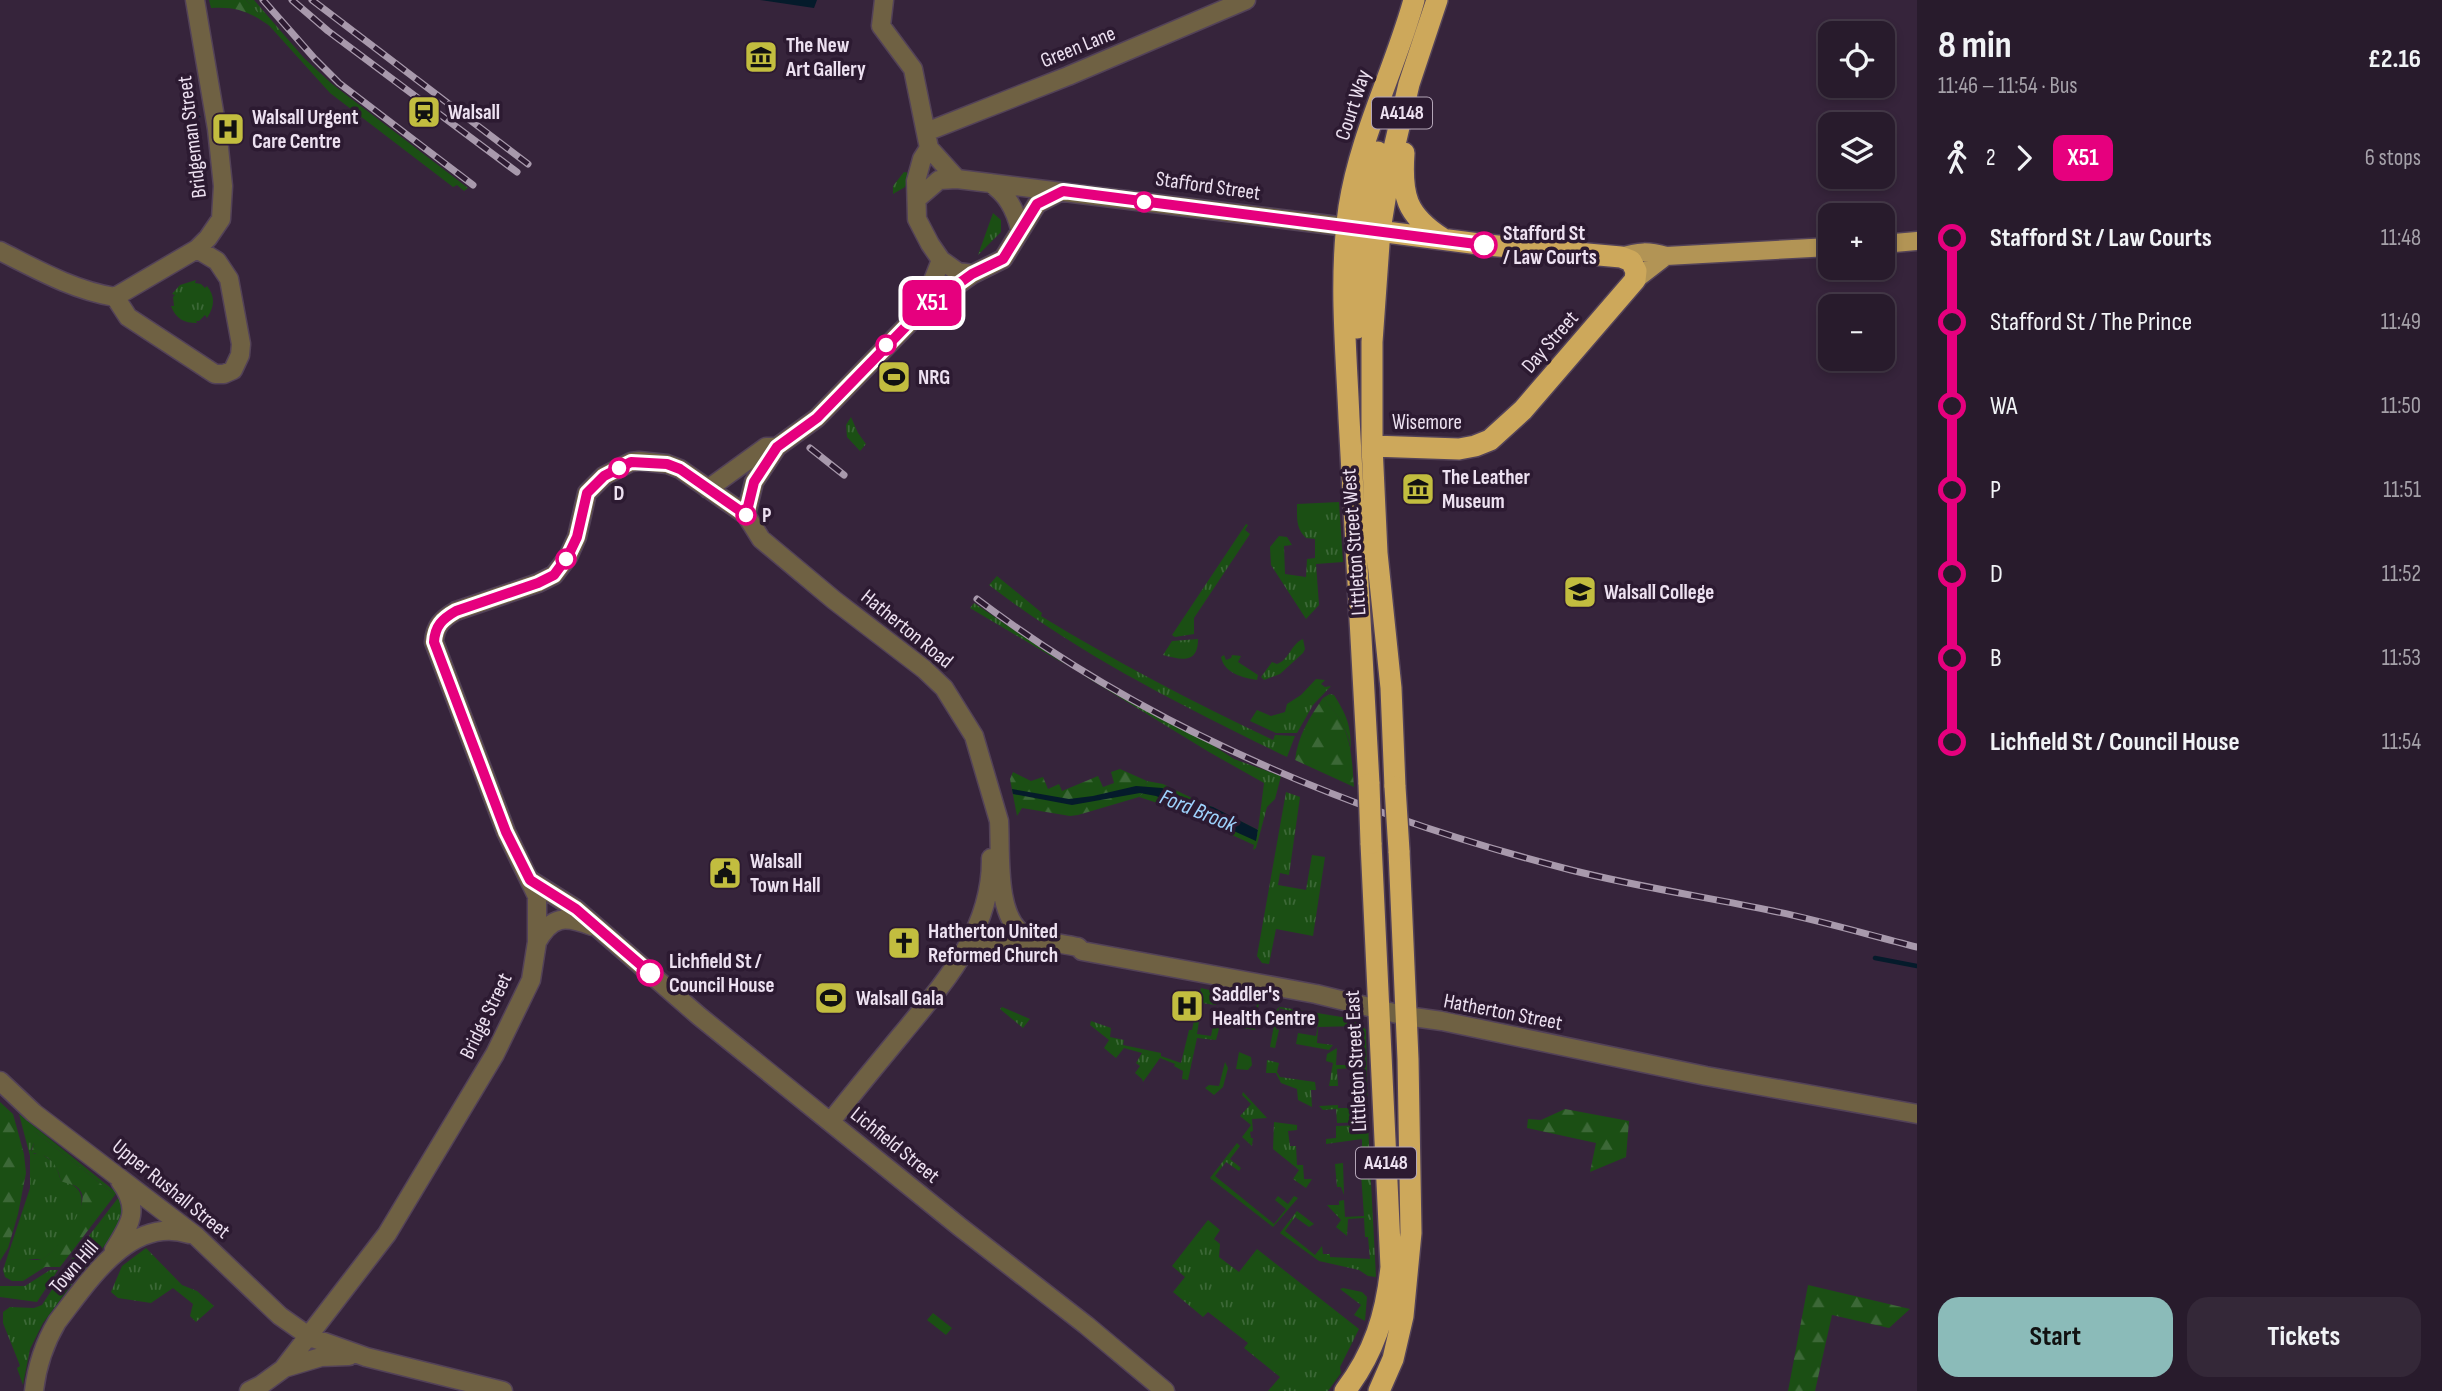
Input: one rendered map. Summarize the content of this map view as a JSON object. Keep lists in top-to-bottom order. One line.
{"streets":{"highway":["Court Way","A4148","Stafford Street","Day Street","Wisemore","Littleton Street West","Littleton Street East"],"street":["Green Lane","Bridgeman Street","Hatherton Road","Hatherton Street","Bridge Street","Lichfield Street","Upper Rushall Street","Town Hill"]},"crossings":[["Court Way","A4148"],["Court Way","Stafford Street"],["Court Way","Littleton Street West"],["A4148","Stafford Street"],["A4148","Littleton Street West"],["A4148","Hatherton Street"],["Stafford Street","Day Street"],["Stafford Street","Littleton Street West"],["Day Street","Wisemore"],["Wisemore","Littleton Street West"],["Littleton Street West","Hatherton Street"],["Littleton Street West","Littleton Street East"],["Hatherton Road","Hatherton Street"],["Hatherton Road","Lichfield Street"],["Hatherton Street","Littleton Street East"],["Bridge Street","Lichfield Street"],["Bridge Street","Upper Rushall Street"],["Upper Rushall Street","Town Hill"]],"water":["Ford Brook"],"places":{"museum":["The New Art Gallery","The Leather Museum"],"station":["Walsall"],"hospital":["Walsall Urgent Care Centre","Saddler's Health Centre"],"other":["Stafford St / Law Courts","D","P","Lichfield St / Council House"],"sports":["NRG","Walsall Gala"],"school or university":["Walsall College"],"public building":["Walsall Town Hall"],"church":["Hatherton United Reformed Church"]},"lines":["bus line X51"],"page":{"on_map":"X51","heading":["8 min","11:46 – 11:54 · Bus","£2.16"],"map_buttons":["+","−"],"legs":["2","X51","6 stops"],"list":[{"name":"Stafford St / Law Courts","value":"11:48"},{"name":"Stafford St / The Prince","value":"11:49"},{"name":"WA","value":"11:50"},{"name":"P","value":"11:51"},{"name":"D","value":"11:52"},{"name":"B","value":"11:53"},{"name":"Lichfield St / Council House","value":"11:54"}],"buttons":["Start","Tickets"]}}
